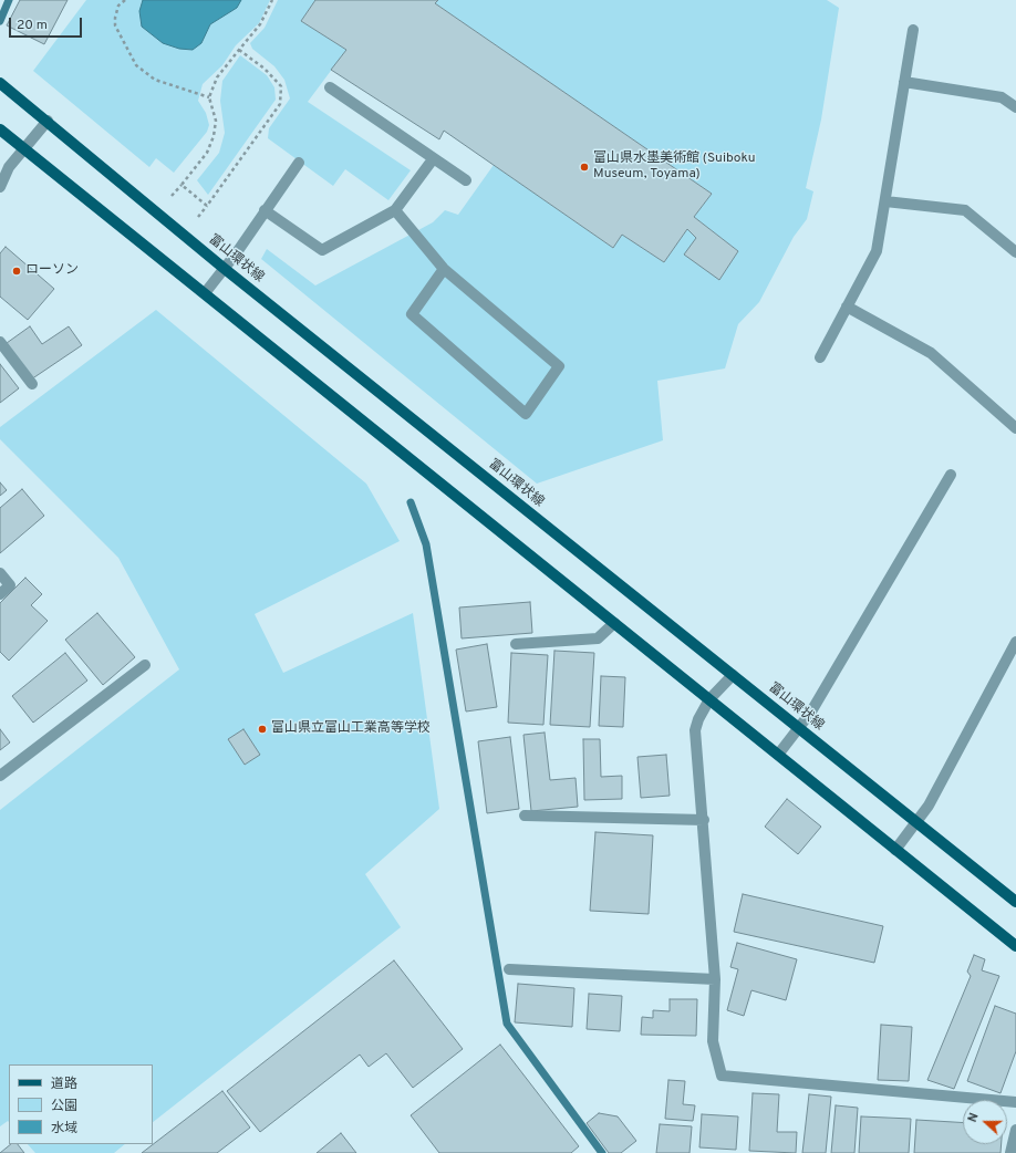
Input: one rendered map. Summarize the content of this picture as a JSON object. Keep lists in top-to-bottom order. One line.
{"streets":{"main road":["富山環状線"]},"places":["富山県水墨美術館 (Suiboku Museum, Toyama)","ローソン","富山県立富山工業高等学校"],"legend":["道路","公園","水域"],"scale_bar":"20 m","north":"left"}
